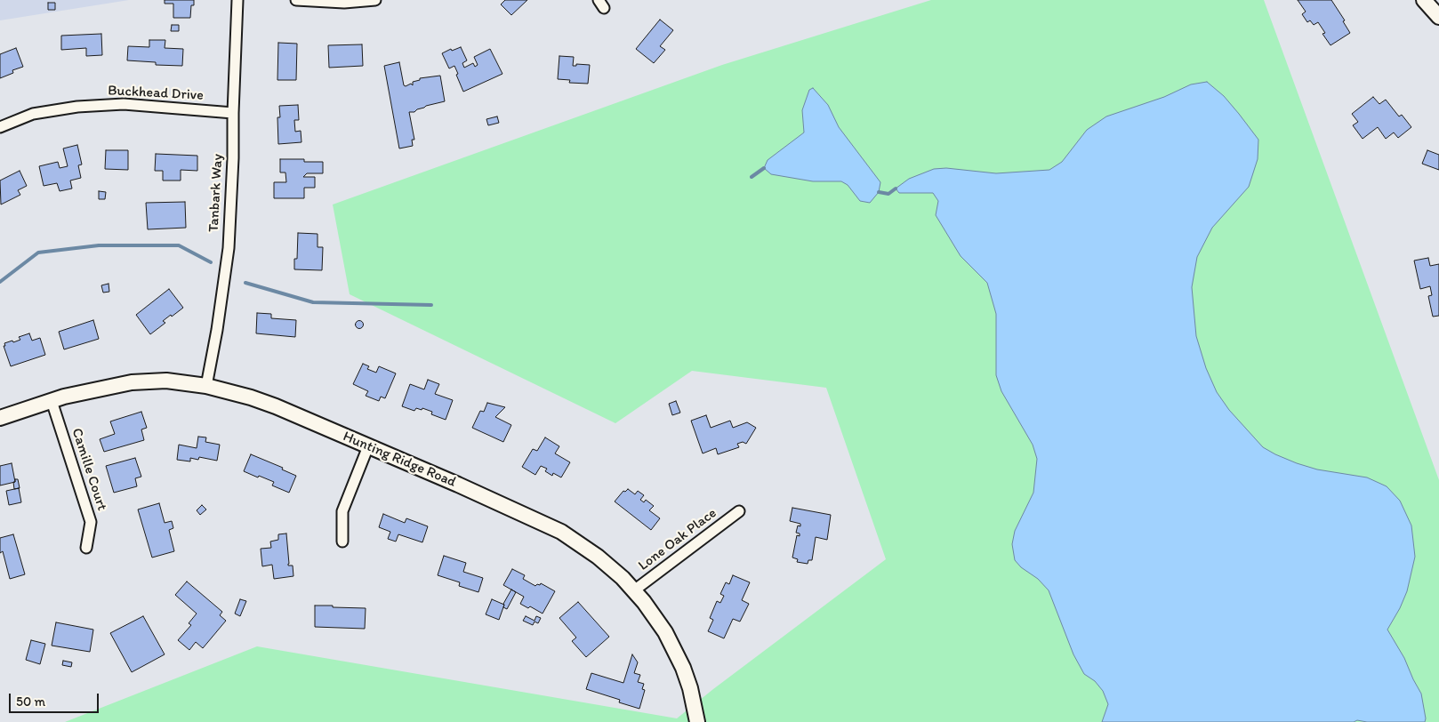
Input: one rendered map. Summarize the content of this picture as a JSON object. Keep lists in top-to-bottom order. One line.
{"streets":{"street":["Buckhead Drive","Tanbark Way","Hunting Ridge Road","Camille Court","Lone Oak Place"]},"crossings":[["Buckhead Drive","Tanbark Way"],["Tanbark Way","Hunting Ridge Road"],["Hunting Ridge Road","Camille Court"],["Hunting Ridge Road","Lone Oak Place"]],"scale_bar":"50 m"}
